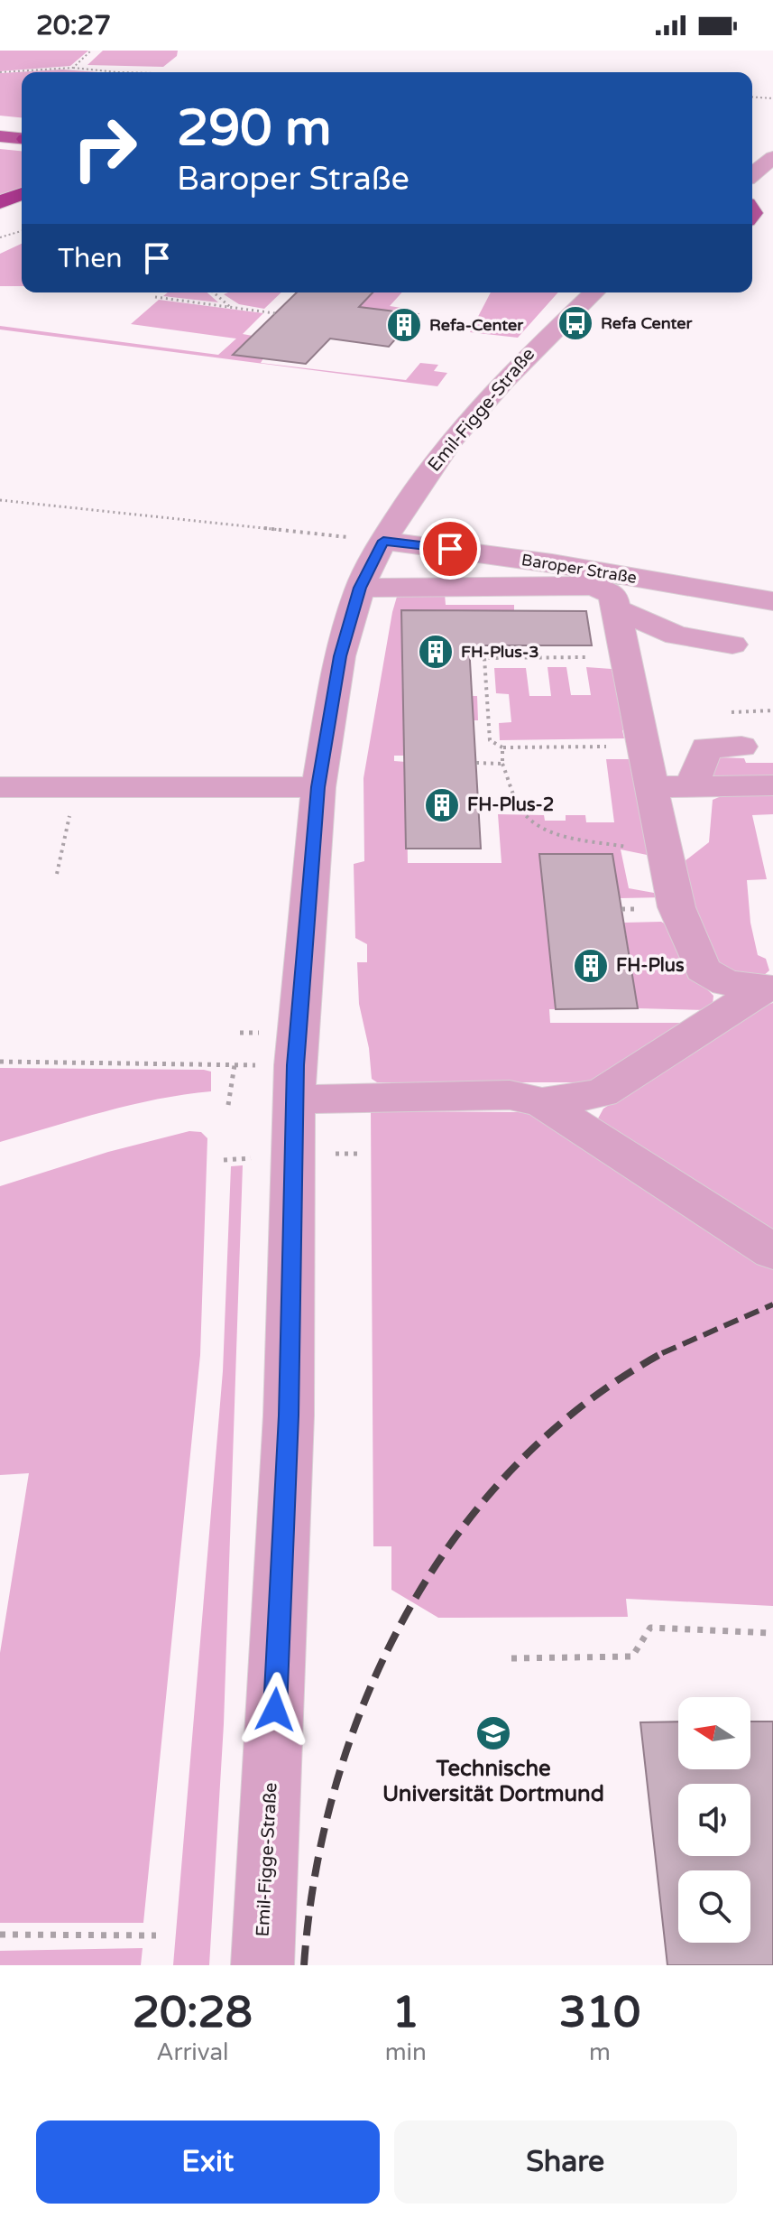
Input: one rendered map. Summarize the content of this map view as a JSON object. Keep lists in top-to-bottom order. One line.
{"streets":{"street":["Emil-Figge-Straße","Baroper Straße"]},"crossings":[["Emil-Figge-Straße","Baroper Straße"]],"places":{"bus stop":["Refa Center"],"building":["Refa-Center","FH-Plus-3","FH-Plus-2","FH-Plus"],"school or university":["Technische Universität Dortmund"]},"north":"left","page":{"status":"20:27","turn":["290 m","Baroper Straße"],"then":"Then","eta":["20:28","Arrival","1","min","310","m"],"buttons":["Exit","Share"]}}
